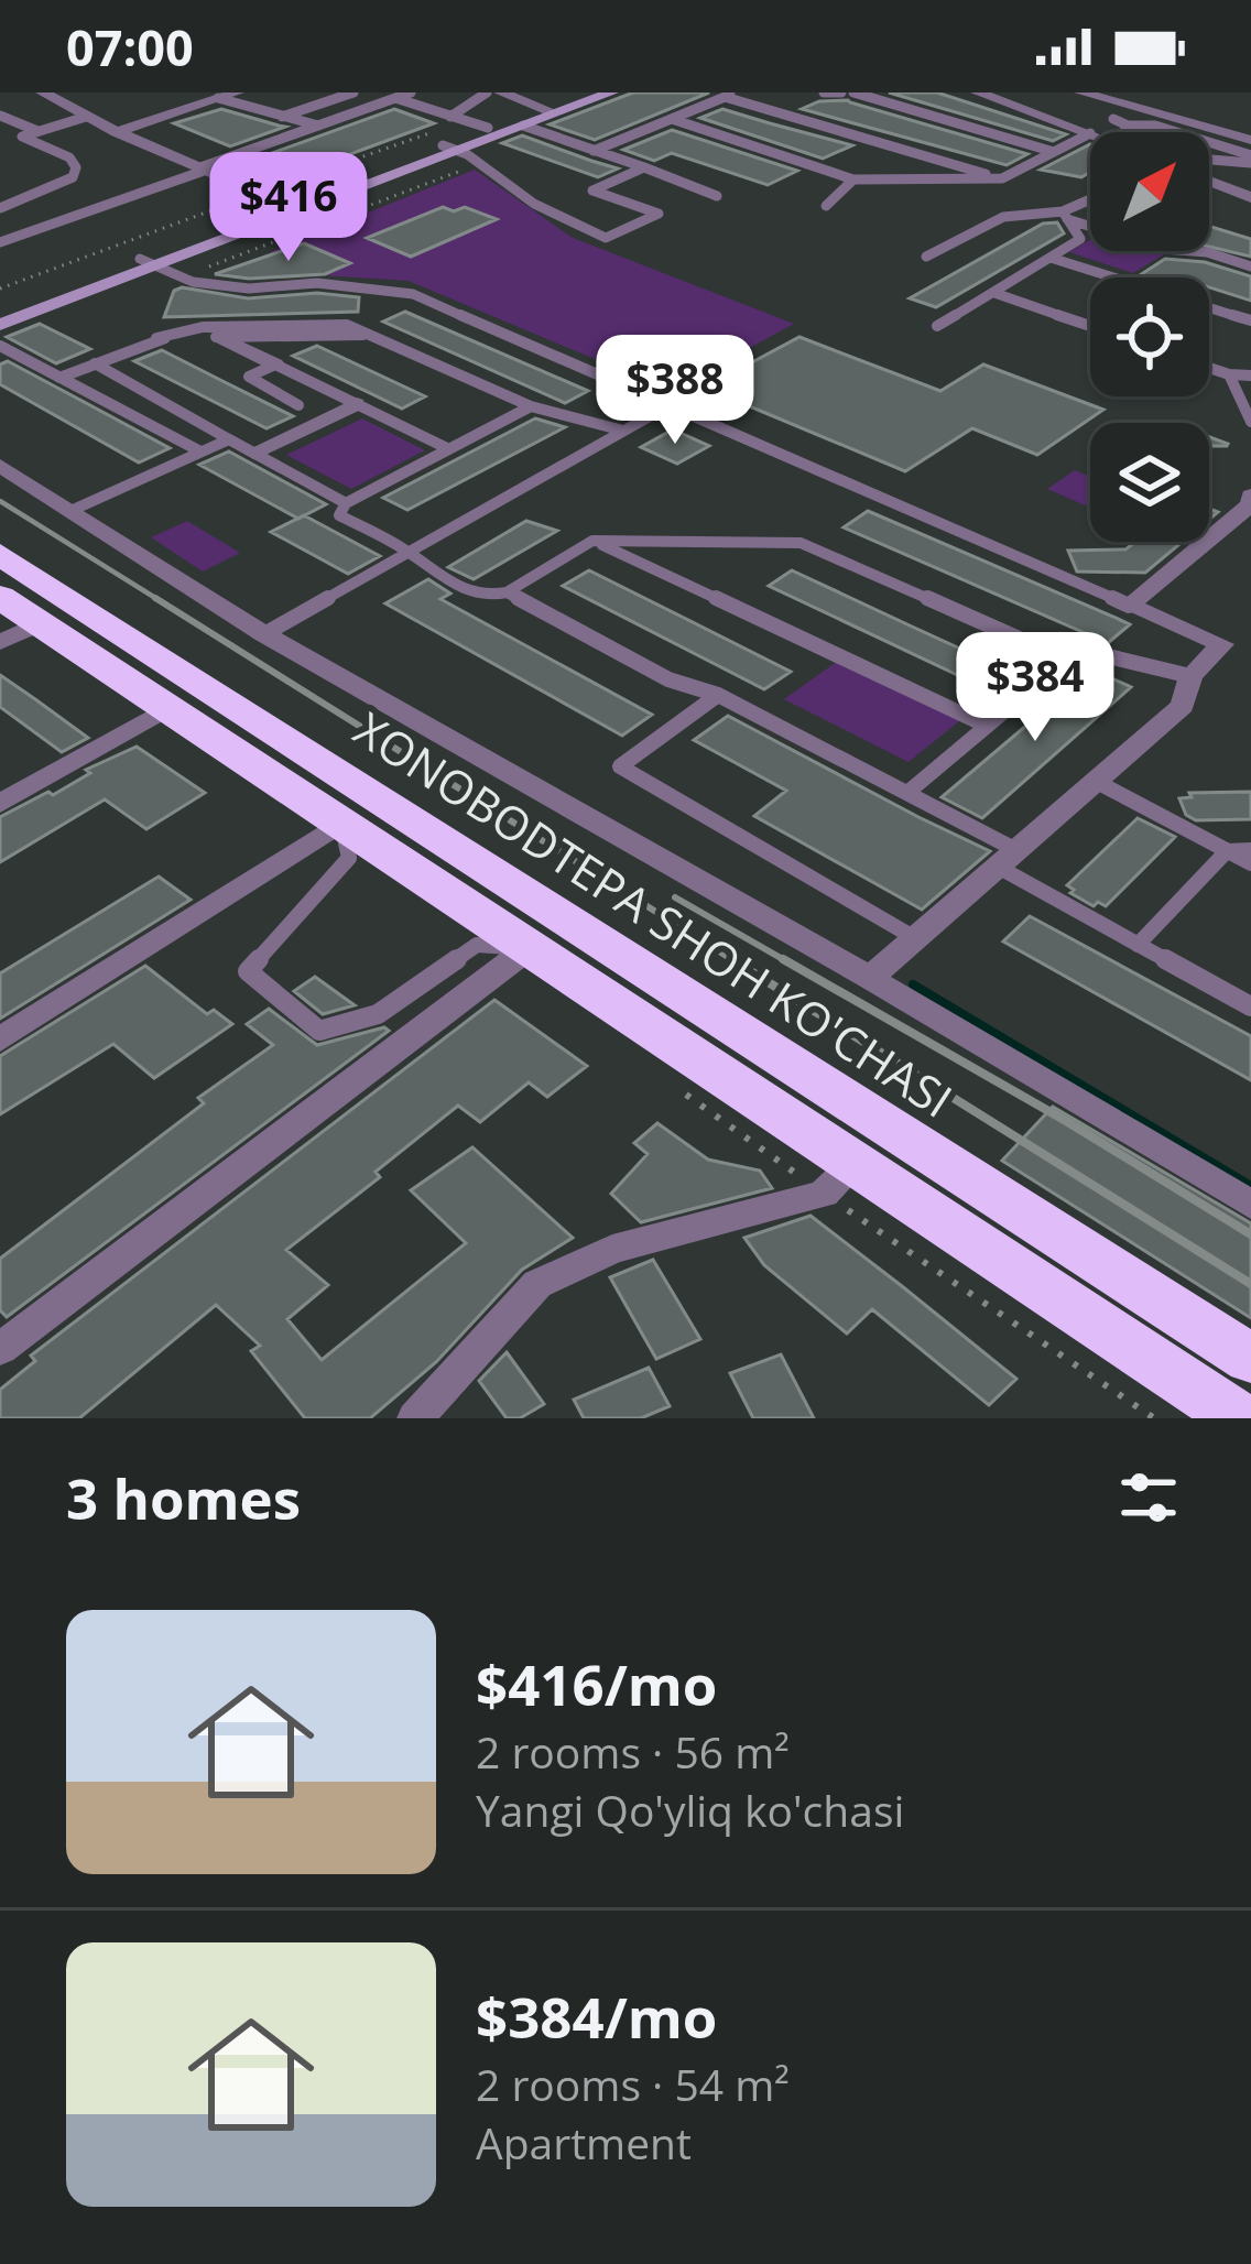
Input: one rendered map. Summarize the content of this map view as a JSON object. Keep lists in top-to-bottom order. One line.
{"streets":{"highway":["XONOBODTEPA SHOH KO'CHASI"]},"north":"top right","page":{"status":"07:00","price":["$416","$388","$384"],"heading":"3 homes","list":[{"name":"$416/mo","note":"2 rooms · 56 m² · Yangi Qo'yliq ko'chasi"},{"name":"$384/mo","note":"2 rooms · 54 m² · Apartment"}]}}
